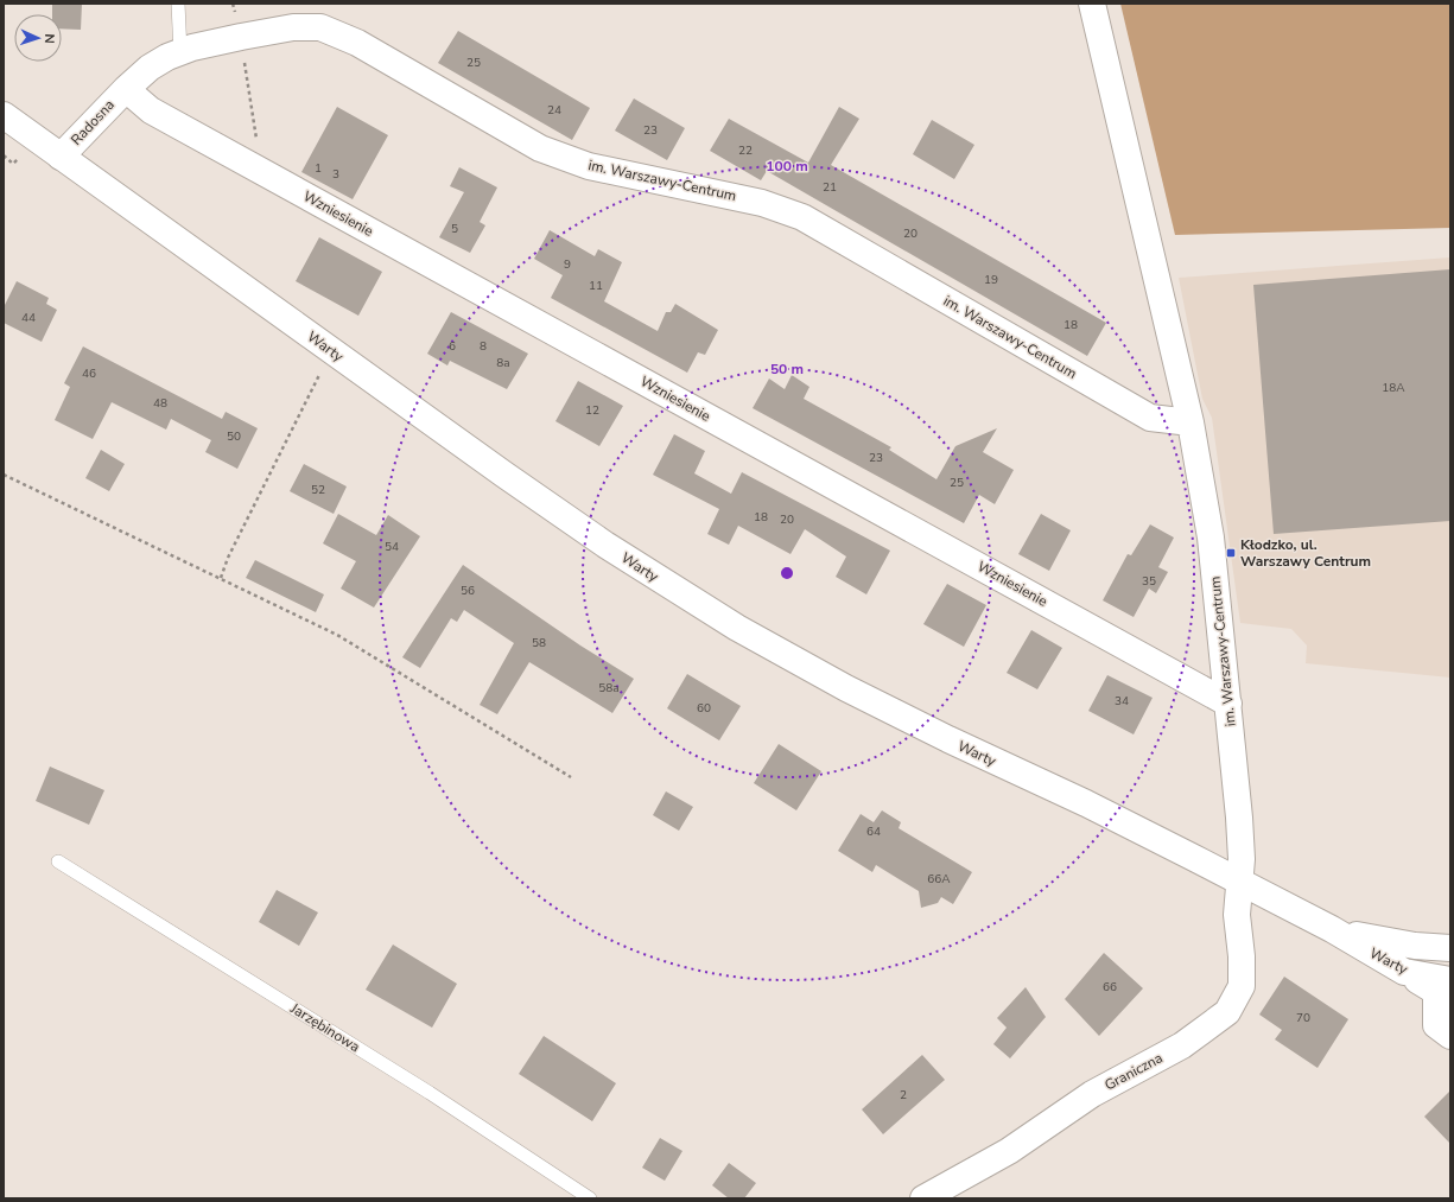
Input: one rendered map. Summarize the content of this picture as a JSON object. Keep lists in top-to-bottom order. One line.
{"streets":{"street":["Radosna","im. Warszawy-Centrum","Wzniesienie","Warty","Graniczna"],"lane":["Jarzębinowa"]},"crossings":[["Radosna","im. Warszawy-Centrum"],["Radosna","Wzniesienie"],["Radosna","Warty"],["im. Warszawy-Centrum","Wzniesienie"],["im. Warszawy-Centrum","Warty"],["im. Warszawy-Centrum","Graniczna"],["Warty","Graniczna"]],"places":{"transit":["Kłodzko, ul. Warszawy Centrum"]},"house_numbers":["25","24","23","22","1","3","21","5","20","9","19","11","44","18","6","8","8a","46","18A","48","12","50","23","25","52","18","20","54","35","56","58","58a","34","60","64","66A","66","70","2"],"north":"right","rings":["100 m","50 m"]}
